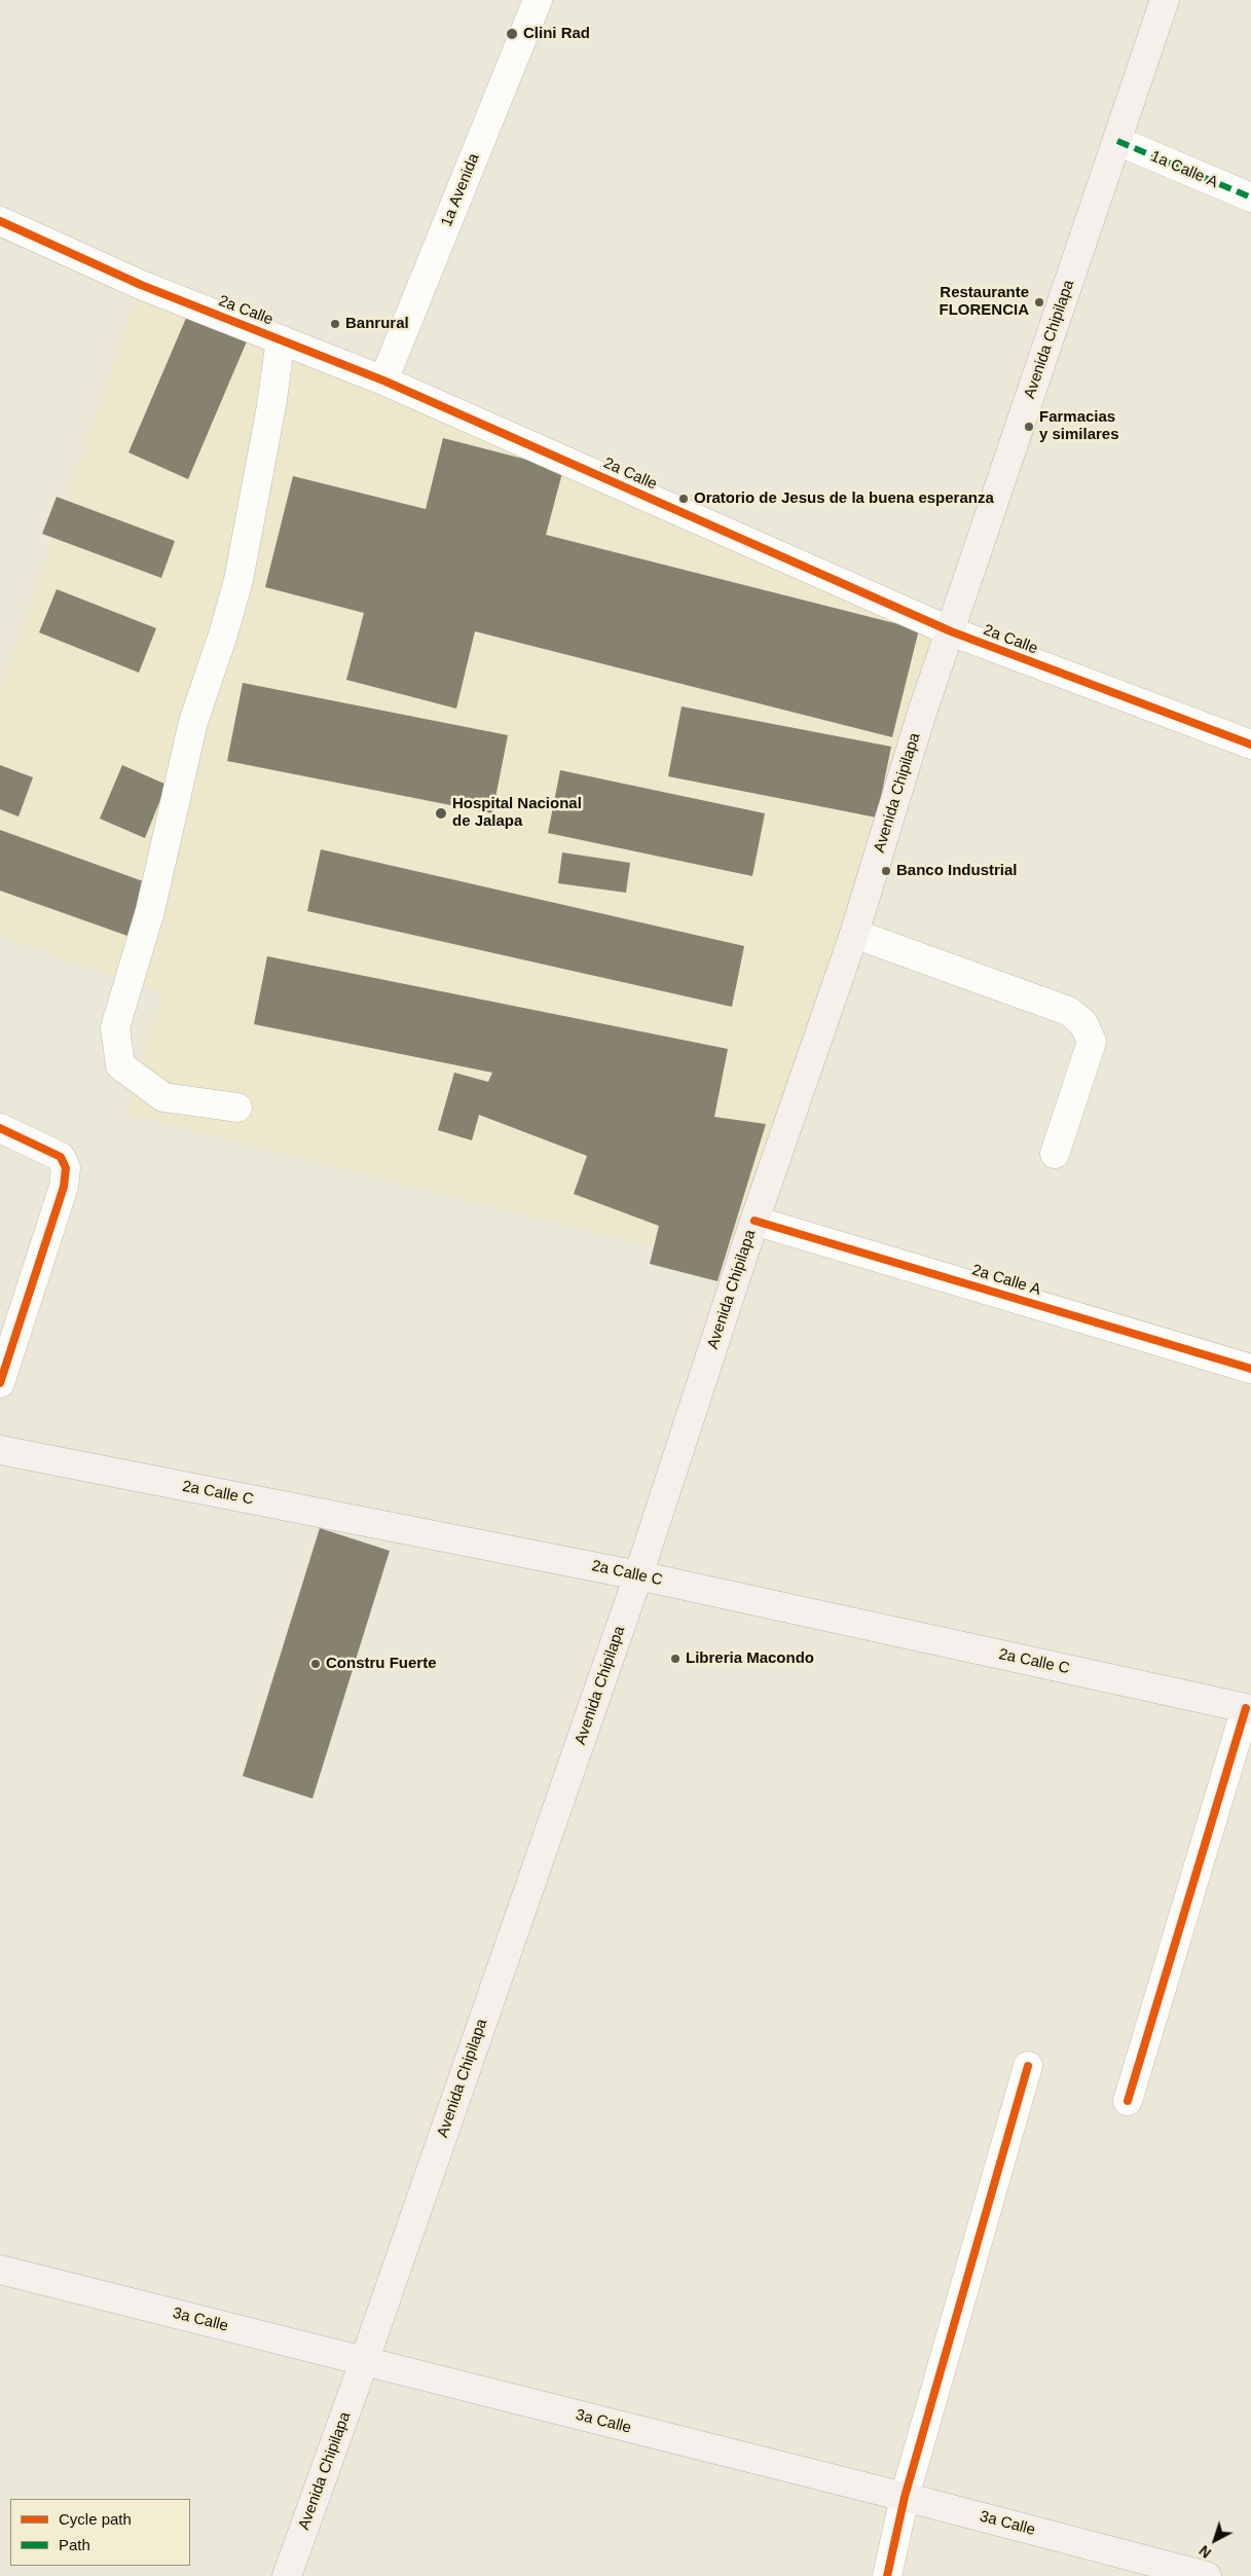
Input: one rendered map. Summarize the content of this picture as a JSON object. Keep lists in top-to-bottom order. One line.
{"streets":{"main road":["Avenida Chipilapa","2a Calle C","3a Calle"],"street":["1a Calle A","1a Avenida","2a Calle","2a Calle A"]},"crossings":[["1a Calle A","Avenida Chipilapa"],["1a Avenida","2a Calle"],["2a Calle","Avenida Chipilapa"],["Avenida Chipilapa","2a Calle A"],["Avenida Chipilapa","2a Calle C"],["Avenida Chipilapa","3a Calle"]],"places":["Clini Rad","Restaurante FLORENCIA","Banrural","Farmacias y similares","Oratorio de Jesus de la buena esperanza","Hospital Nacional de Jalapa","Banco Industrial","Libreria Macondo","Constru Fuerte"],"legend":["Cycle path","Path"],"north":"bottom left"}
